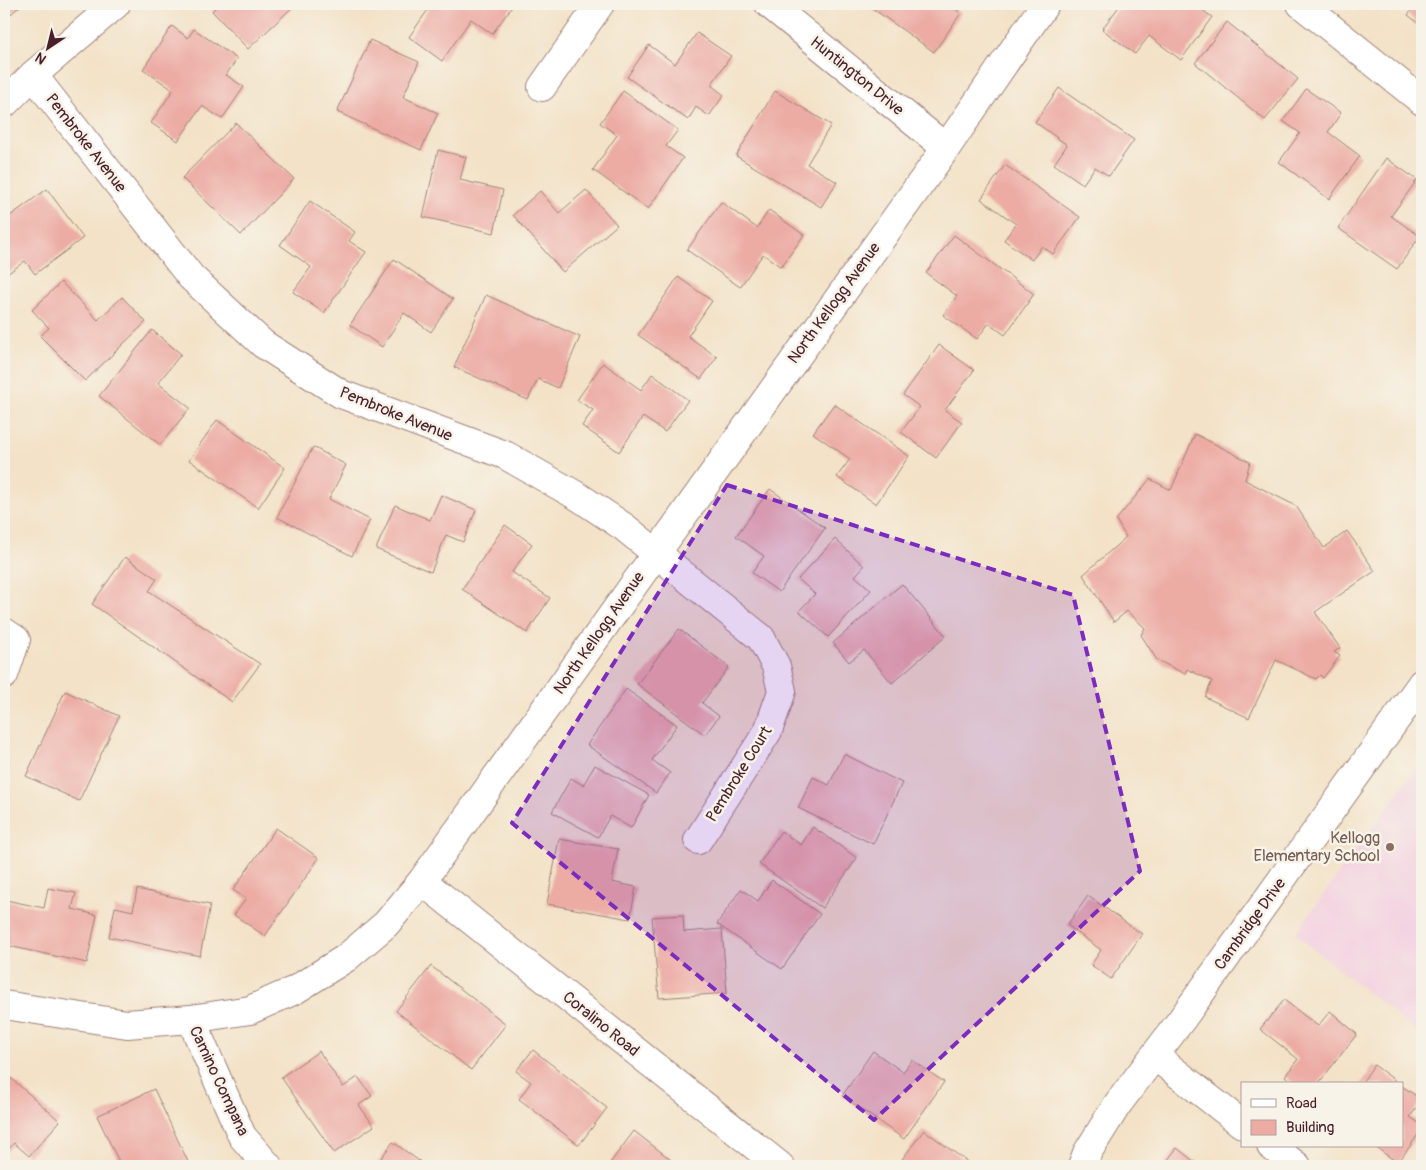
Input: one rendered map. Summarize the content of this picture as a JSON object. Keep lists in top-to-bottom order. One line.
{"streets":{"street":["Huntington Drive","Pembroke Avenue","North Kellogg Avenue","Pembroke Court","Cambridge Drive","Coralino Road","Camino Compana"]},"crossings":[["Huntington Drive","North Kellogg Avenue"],["Pembroke Avenue","North Kellogg Avenue"],["Pembroke Avenue","Pembroke Court"],["North Kellogg Avenue","Pembroke Court"],["North Kellogg Avenue","Coralino Road"],["North Kellogg Avenue","Camino Compana"]],"places":["Kellogg Elementary School"],"legend":["Road","Building"],"north":"bottom left"}
